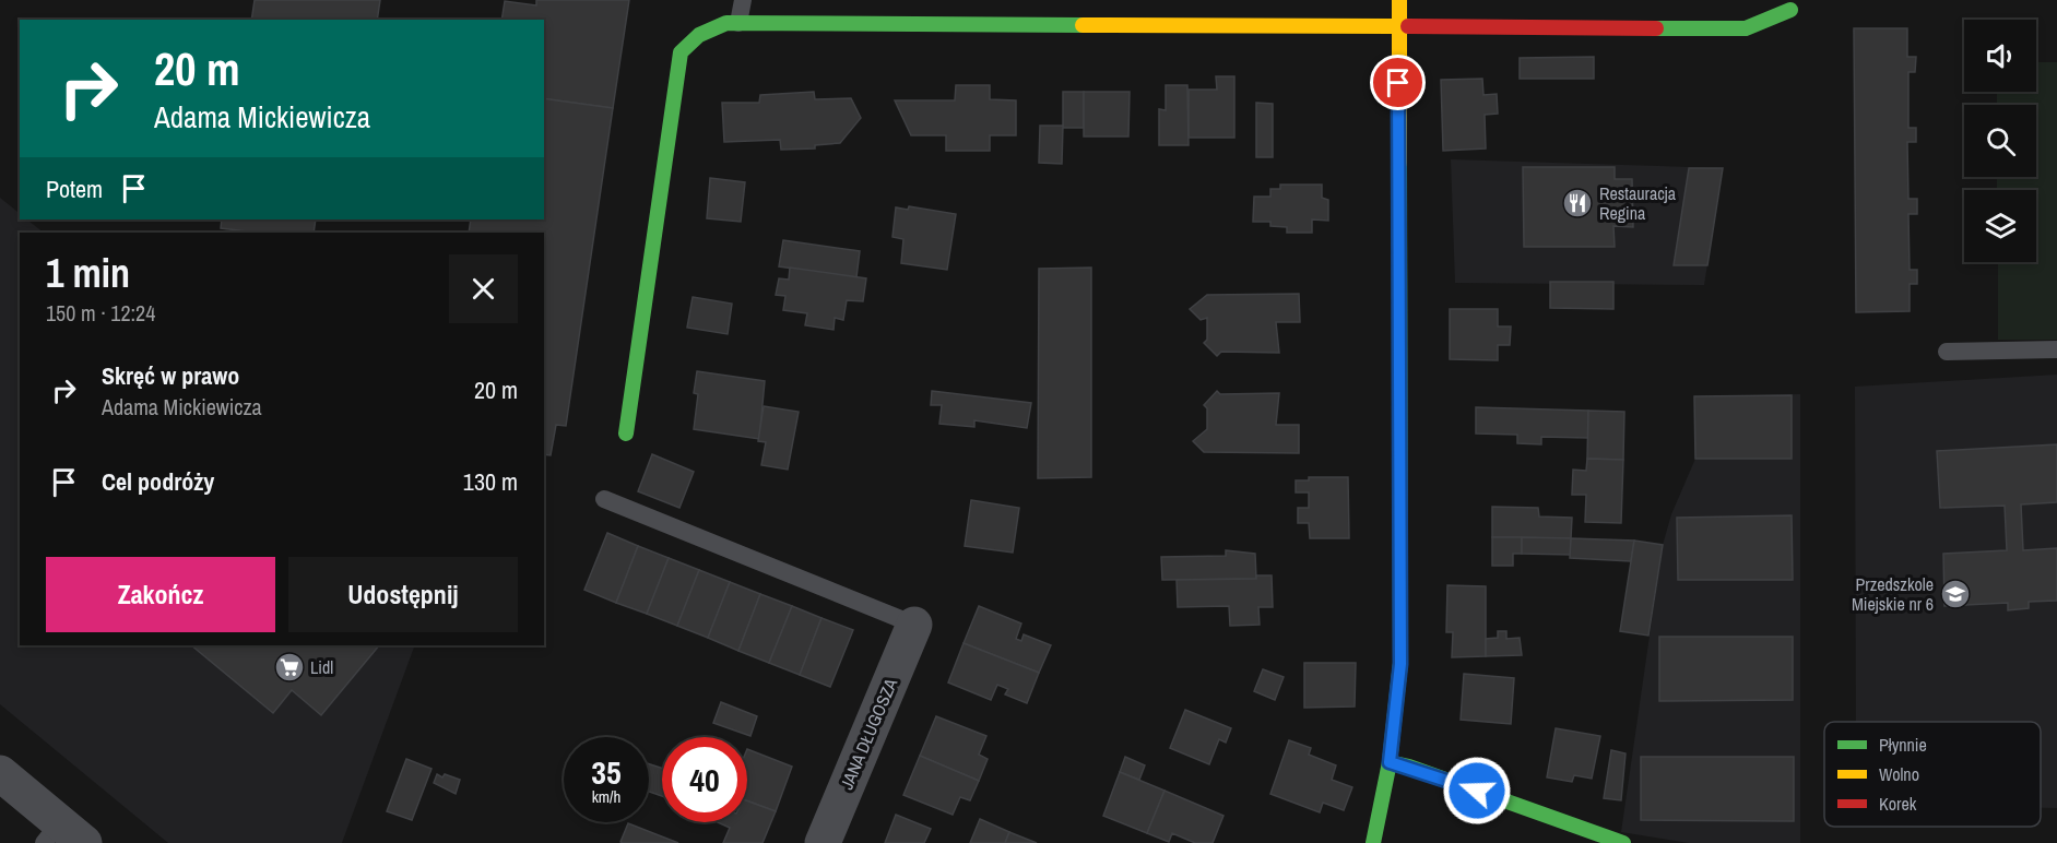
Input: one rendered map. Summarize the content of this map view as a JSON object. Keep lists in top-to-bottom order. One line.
{"streets":{"street":["JANA DŁUGOSZA"]},"places":{"restaurant":["Restauracja Regina"],"school or university":["Przedszkole Miejskie nr 6"],"supermarket":["Lidl"]},"legend":["Płynnie","Wolno","Korek"],"page":{"turn":["20 m","Adama Mickiewicza"],"then":"Potem","heading":["1 min","150 m · 12:24"],"list":[{"name":"Skręć w prawo","note":"Adama Mickiewicza","value":"20 m"},{"name":"Cel podróży","value":"130 m"}],"buttons":["Zakończ","Udostępnij"],"speed":"35 km/h","limit":"40"}}
